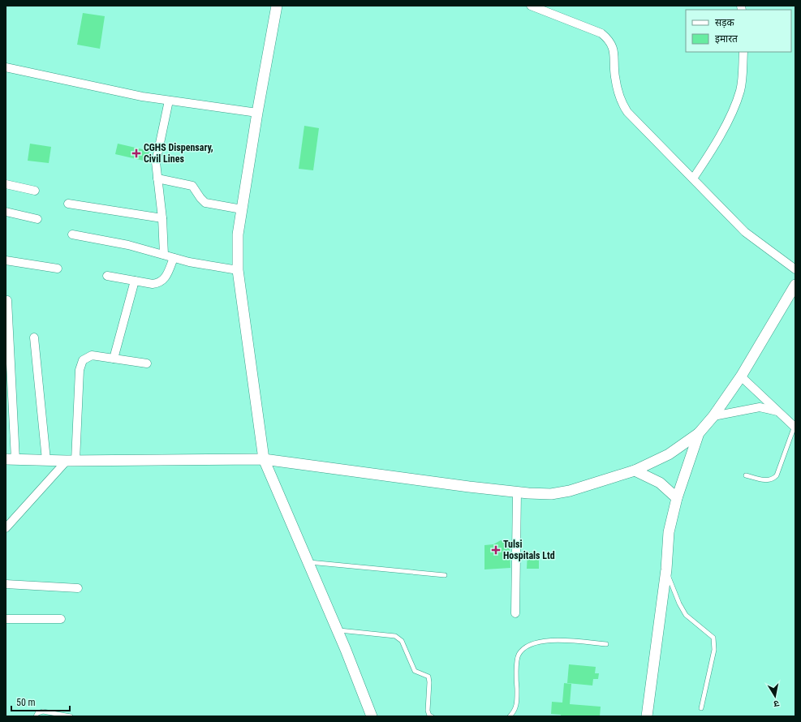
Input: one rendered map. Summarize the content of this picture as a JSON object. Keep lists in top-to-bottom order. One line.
{"places":{"health":["CGHS Dispensary, Civil Lines","Tulsi Hospitals Ltd"]},"legend":["सड़क","इमारत"],"scale_bar":"50 m","north":"bottom"}
